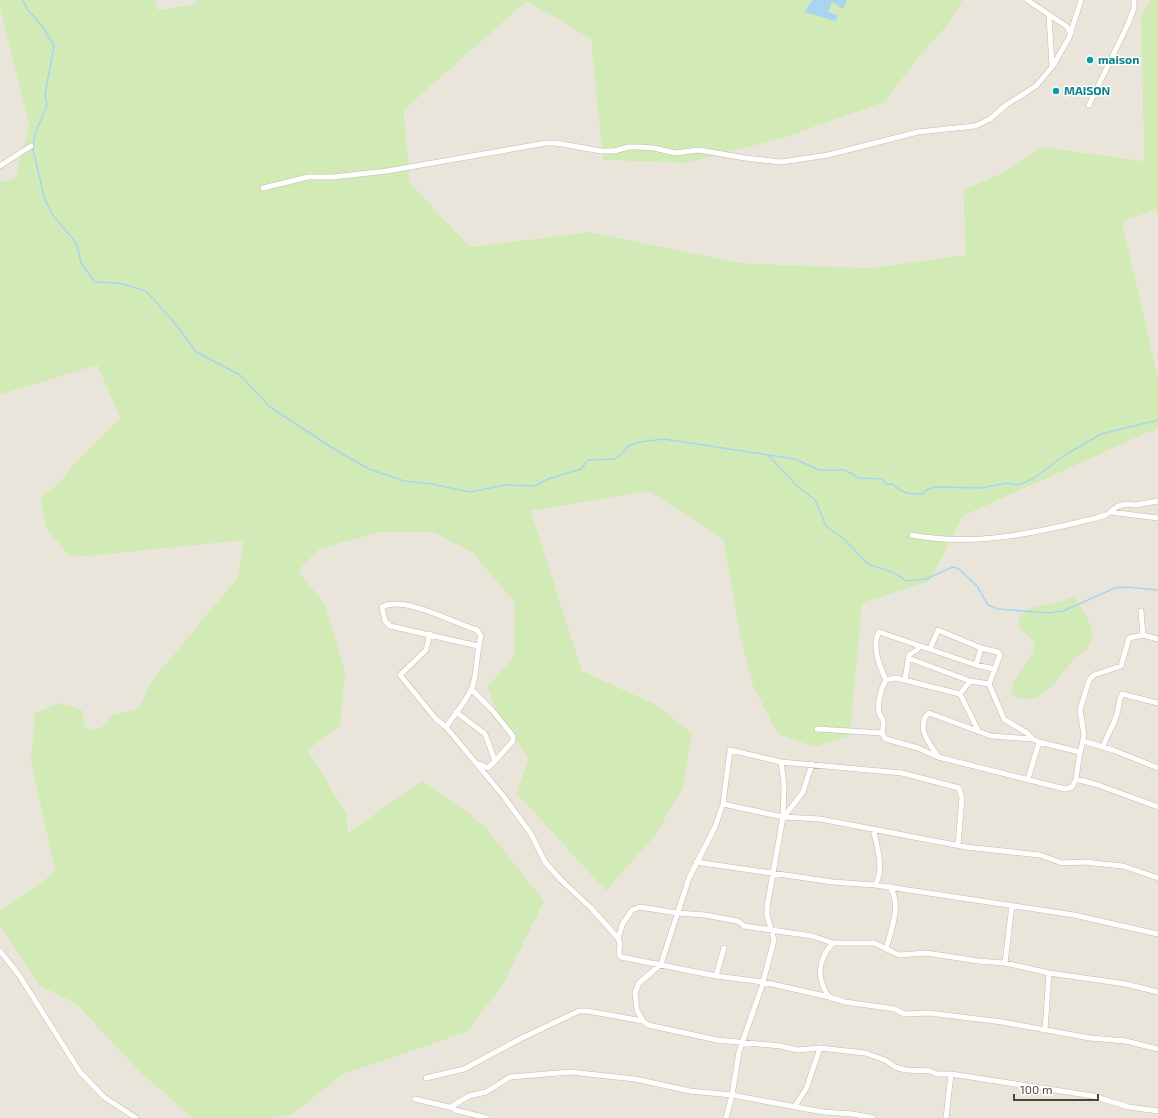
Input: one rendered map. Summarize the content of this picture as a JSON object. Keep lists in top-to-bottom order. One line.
{"places":["maison","MAISON"],"scale_bar":"100 m"}
